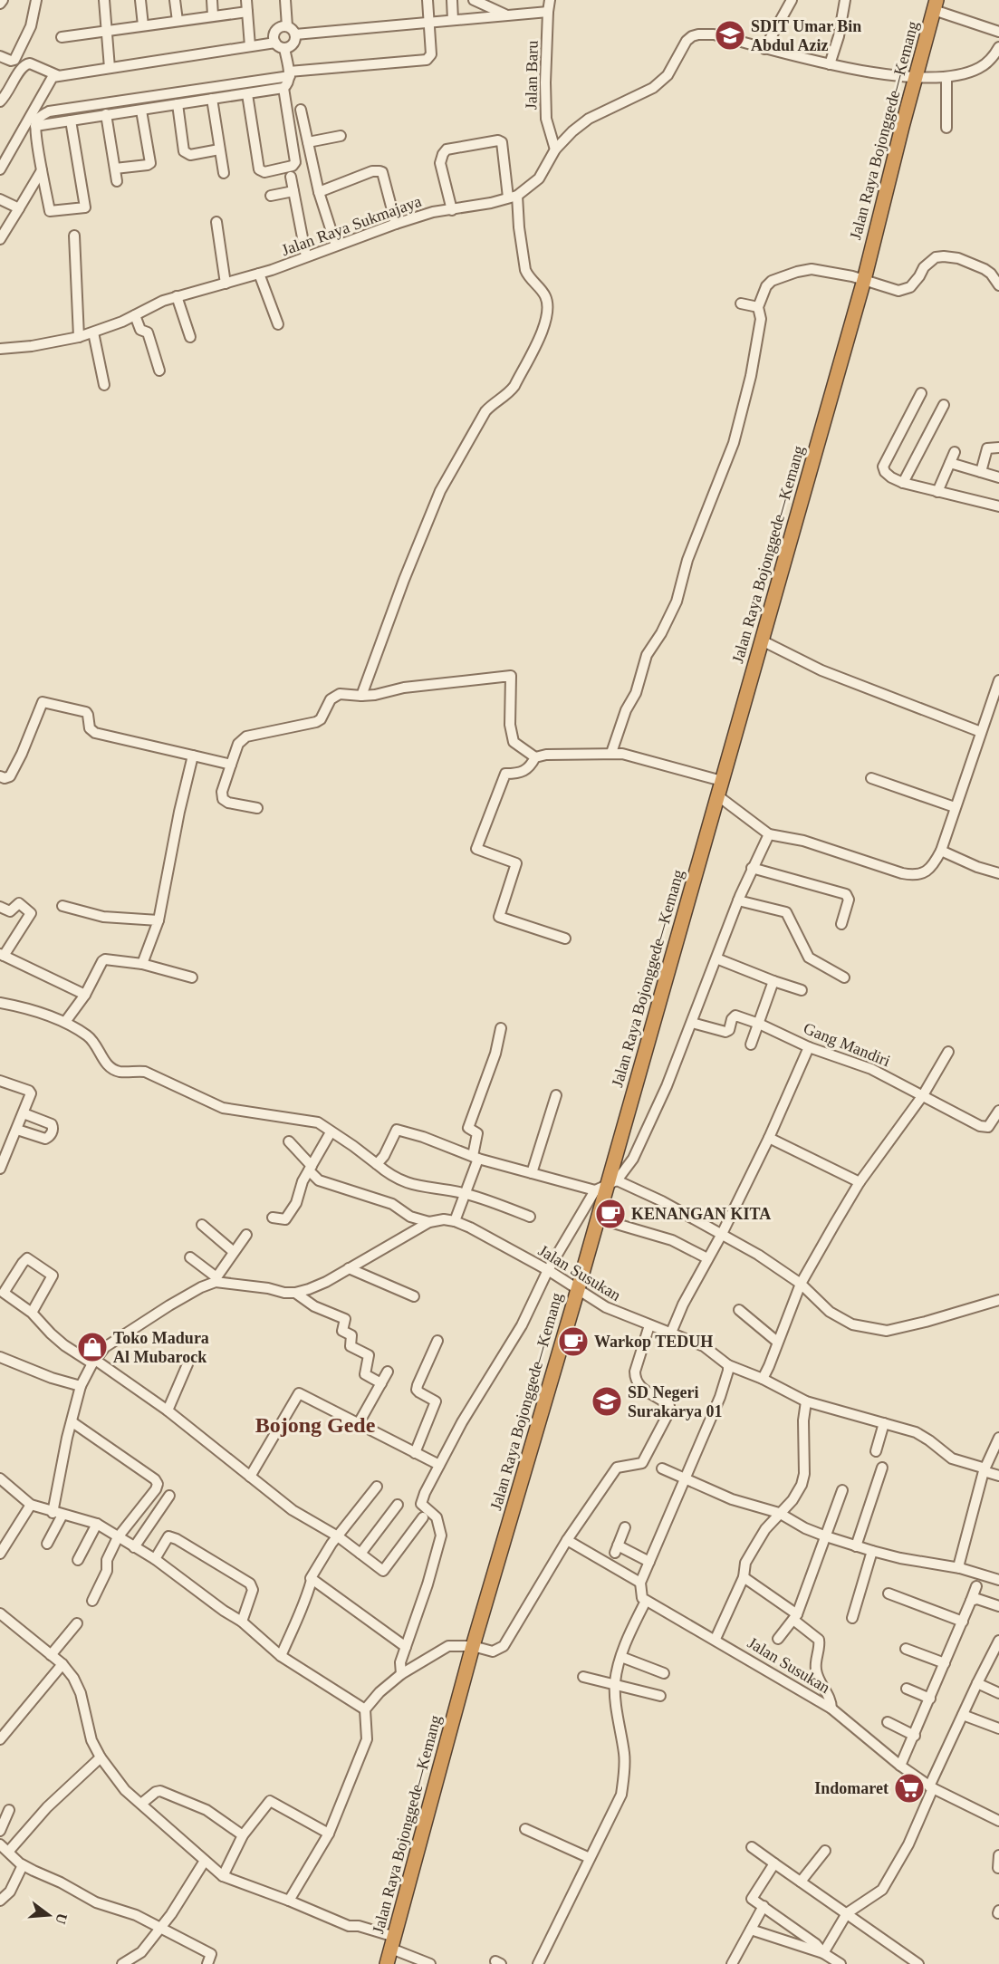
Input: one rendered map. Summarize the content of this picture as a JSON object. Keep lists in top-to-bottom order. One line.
{"streets":{"highway":["Jalan Raya Bojonggede—Kemang"],"street":["Jalan Baru","Jalan Raya Sukmajaya","Gang Mandiri","Jalan Susukan"]},"crossings":[["Jalan Baru","Jalan Raya Sukmajaya"],["Jalan Raya Bojonggede—Kemang","Jalan Raya Sukmajaya"],["Jalan Raya Bojonggede—Kemang","Jalan Susukan"]],"districts":["Bojong Gede"],"places":{"school or university":["SDIT Umar Bin Abdul Aziz","SD Negeri Surakarya 01"],"cafe":["KENANGAN KITA","Warkop TEDUH"],"shop":["Toko Madura Al Mubarock"],"supermarket":["Indomaret"]},"north":"right"}
